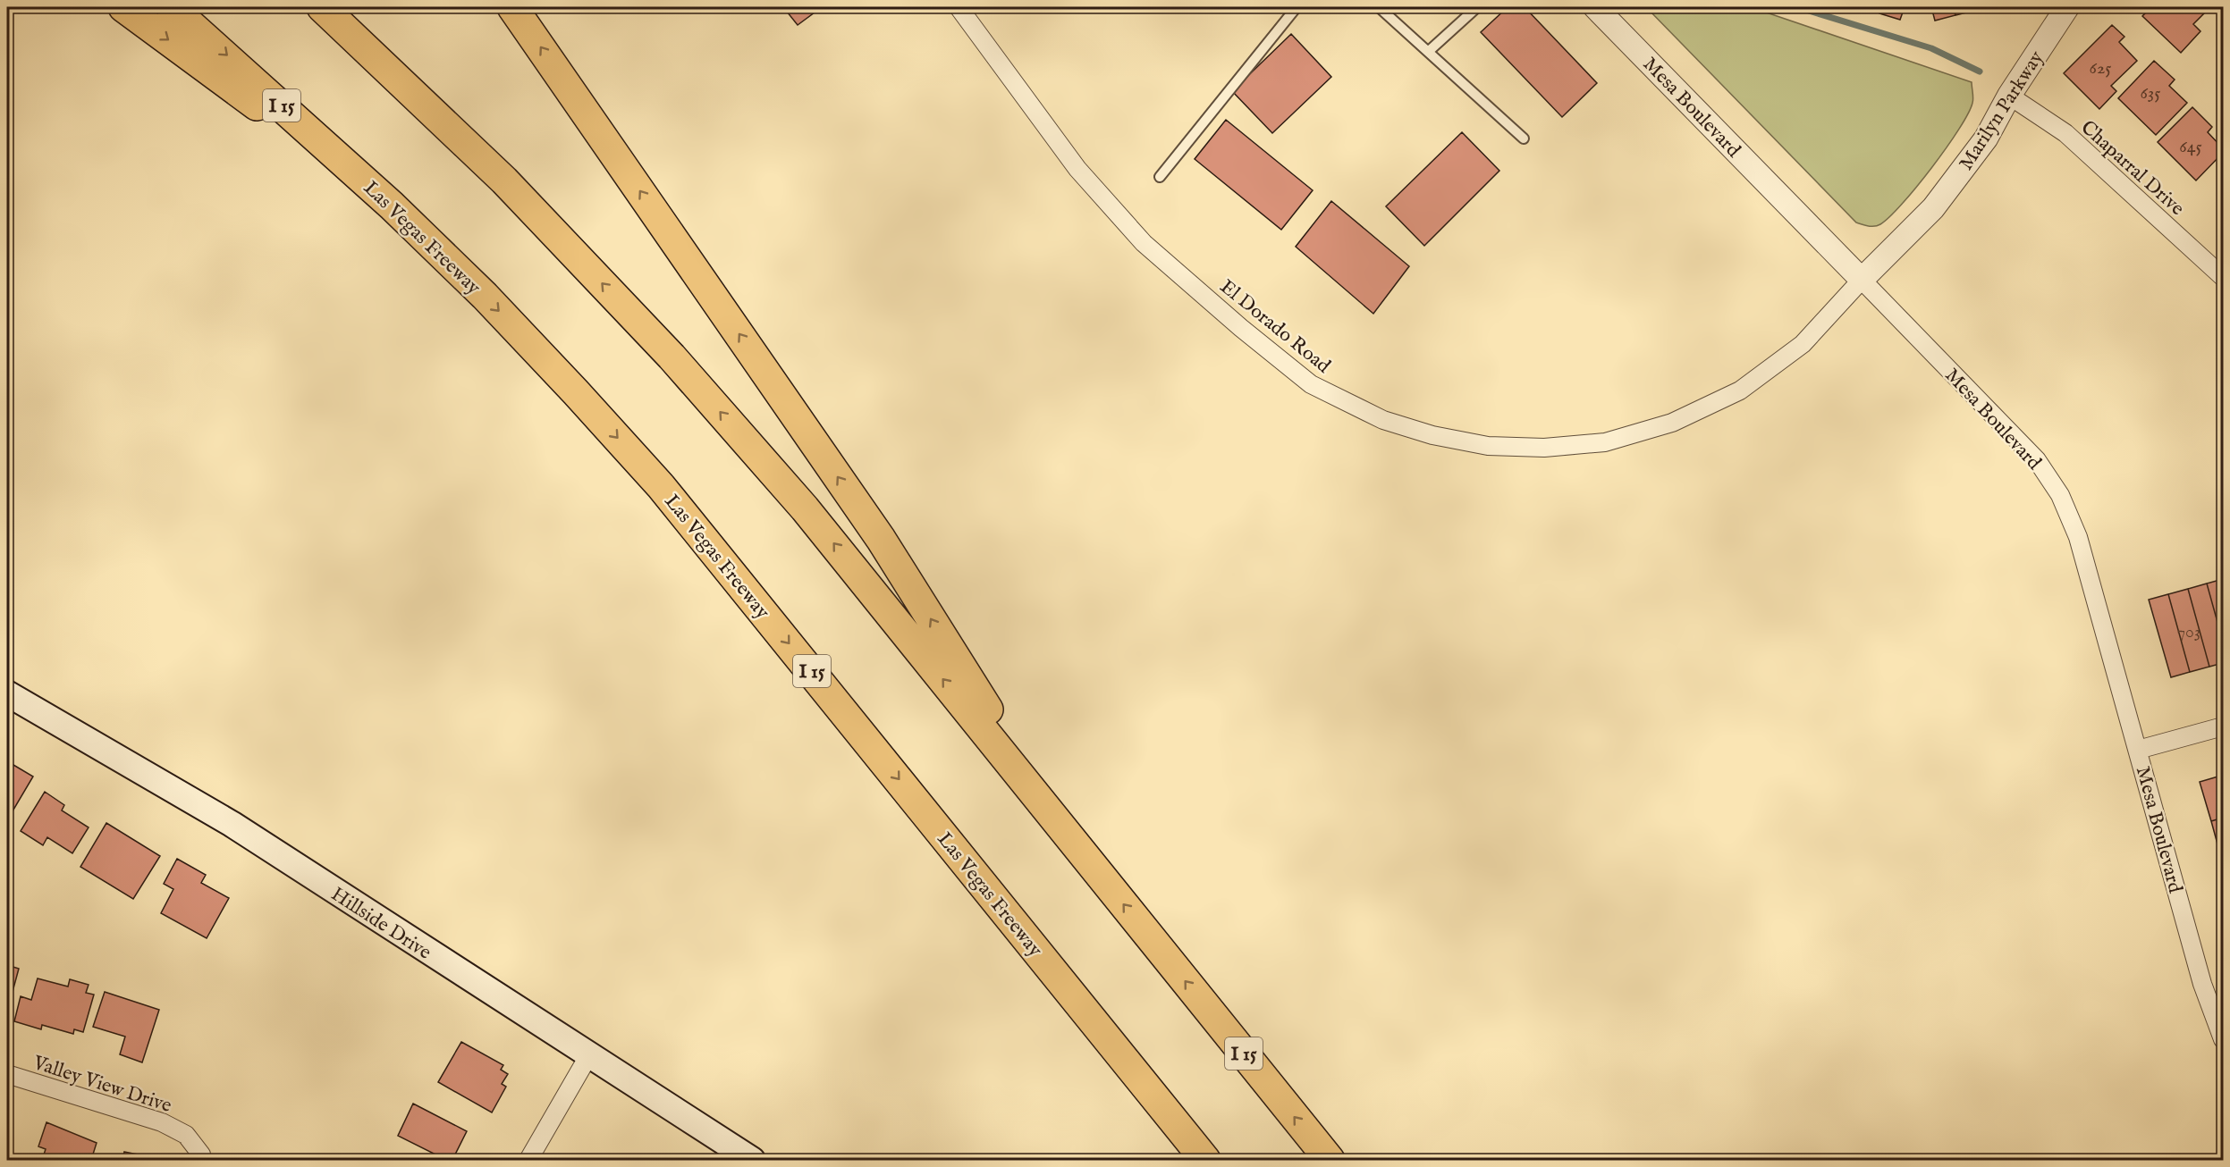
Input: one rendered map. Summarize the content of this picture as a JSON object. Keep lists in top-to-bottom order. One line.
{"streets":{"highway":["I 15","Las Vegas Freeway"],"main road":["Hillside Drive"],"street":["Mesa Boulevard","Marilyn Parkway","Chaparral Drive","El Dorado Road","Valley View Drive"]},"crossings":[["Mesa Boulevard","Marilyn Parkway"],["Mesa Boulevard","El Dorado Road"],["Marilyn Parkway","Chaparral Drive"],["Marilyn Parkway","El Dorado Road"]],"house_numbers":["625","635","645","703"]}
